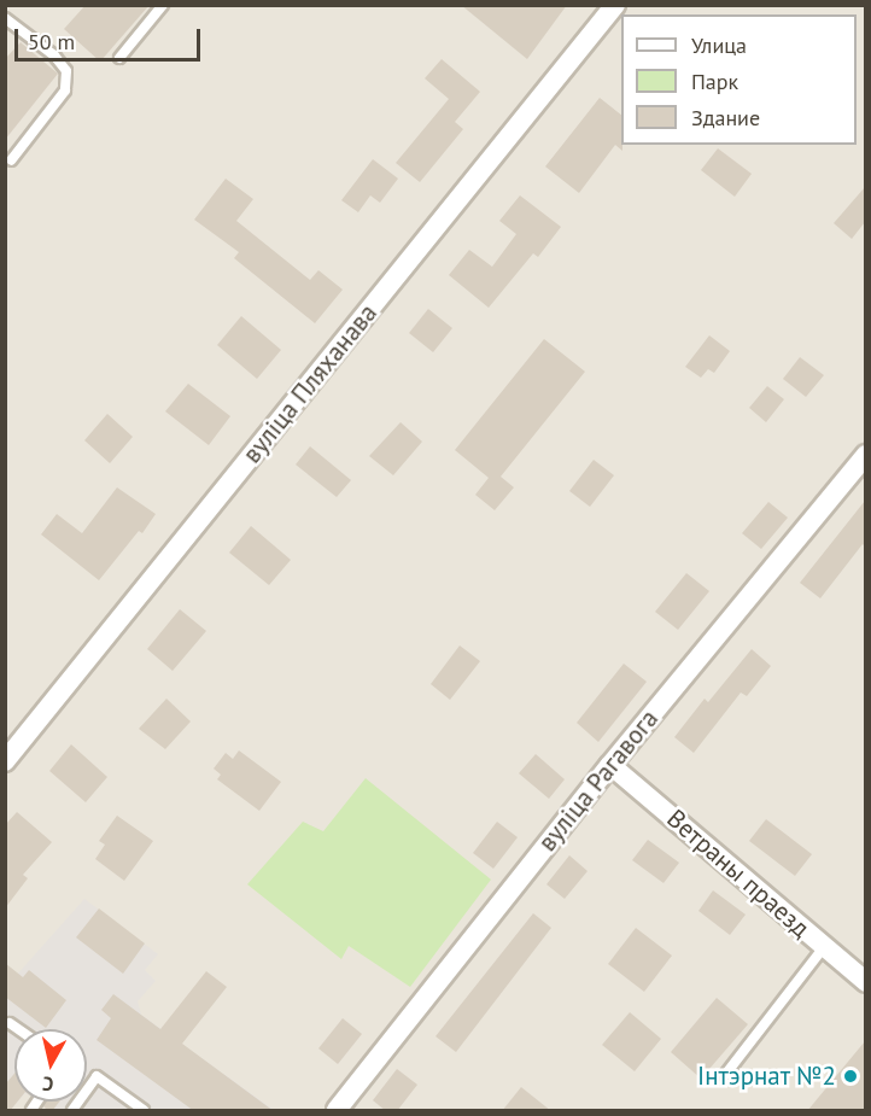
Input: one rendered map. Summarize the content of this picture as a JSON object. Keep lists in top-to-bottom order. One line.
{"streets":{"street":["вуліца Пляханава","вуліца Рагавога","Ветраны праезд"]},"crossings":[["вуліца Рагавога","Ветраны праезд"]],"places":["Інтэрнат №2"],"legend":["Улица","Парк","Здание"],"scale_bar":"50 m","north":"bottom"}
